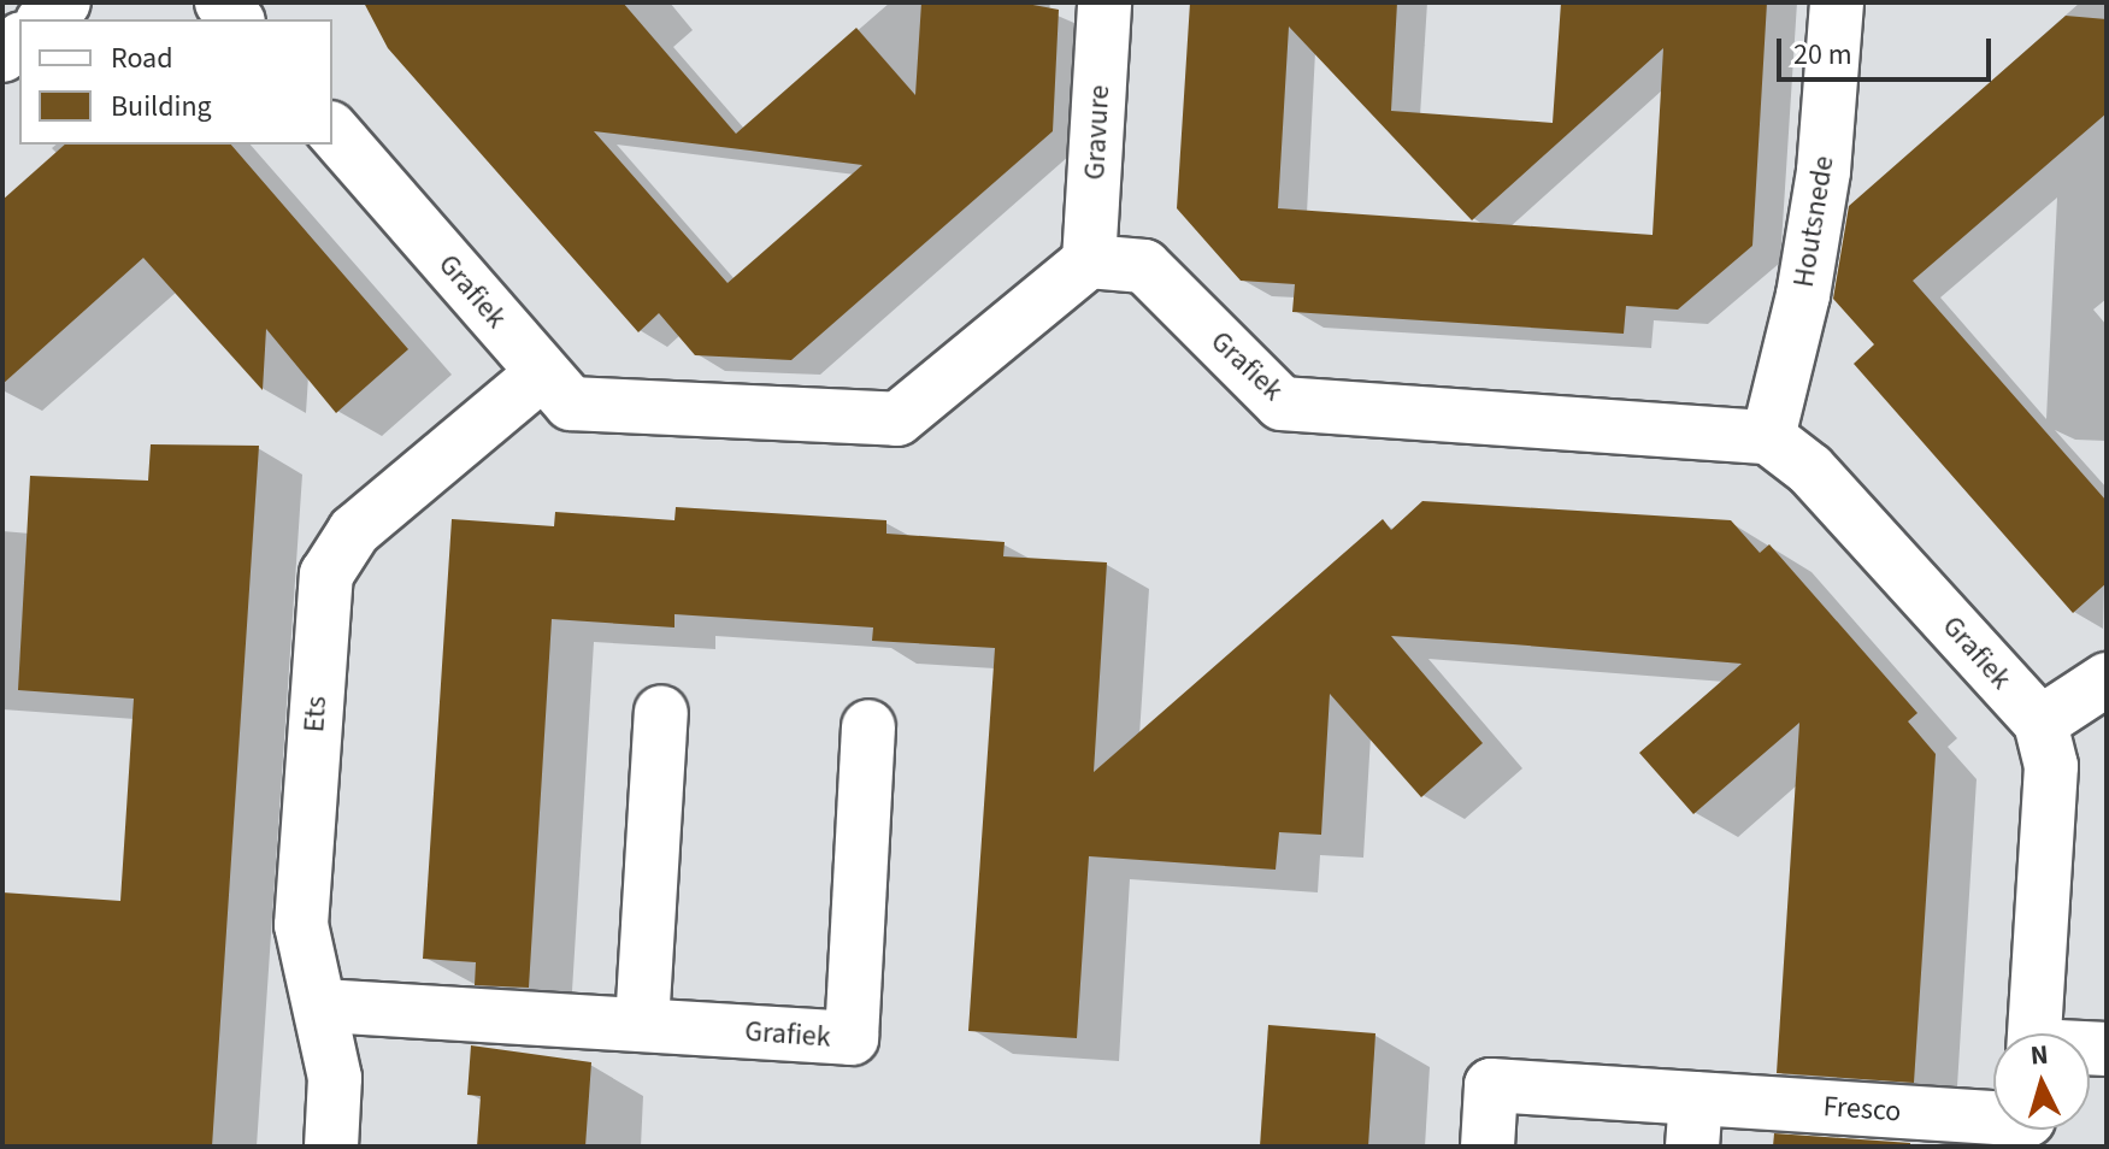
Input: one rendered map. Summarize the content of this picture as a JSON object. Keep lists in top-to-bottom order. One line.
{"streets":{"street":["Gravure","Houtsnede","Grafiek","Ets","Fresco"]},"crossings":[["Gravure","Grafiek"],["Houtsnede","Grafiek"],["Grafiek","Ets"]],"legend":["Road","Building"],"scale_bar":"20 m","north":"top"}
